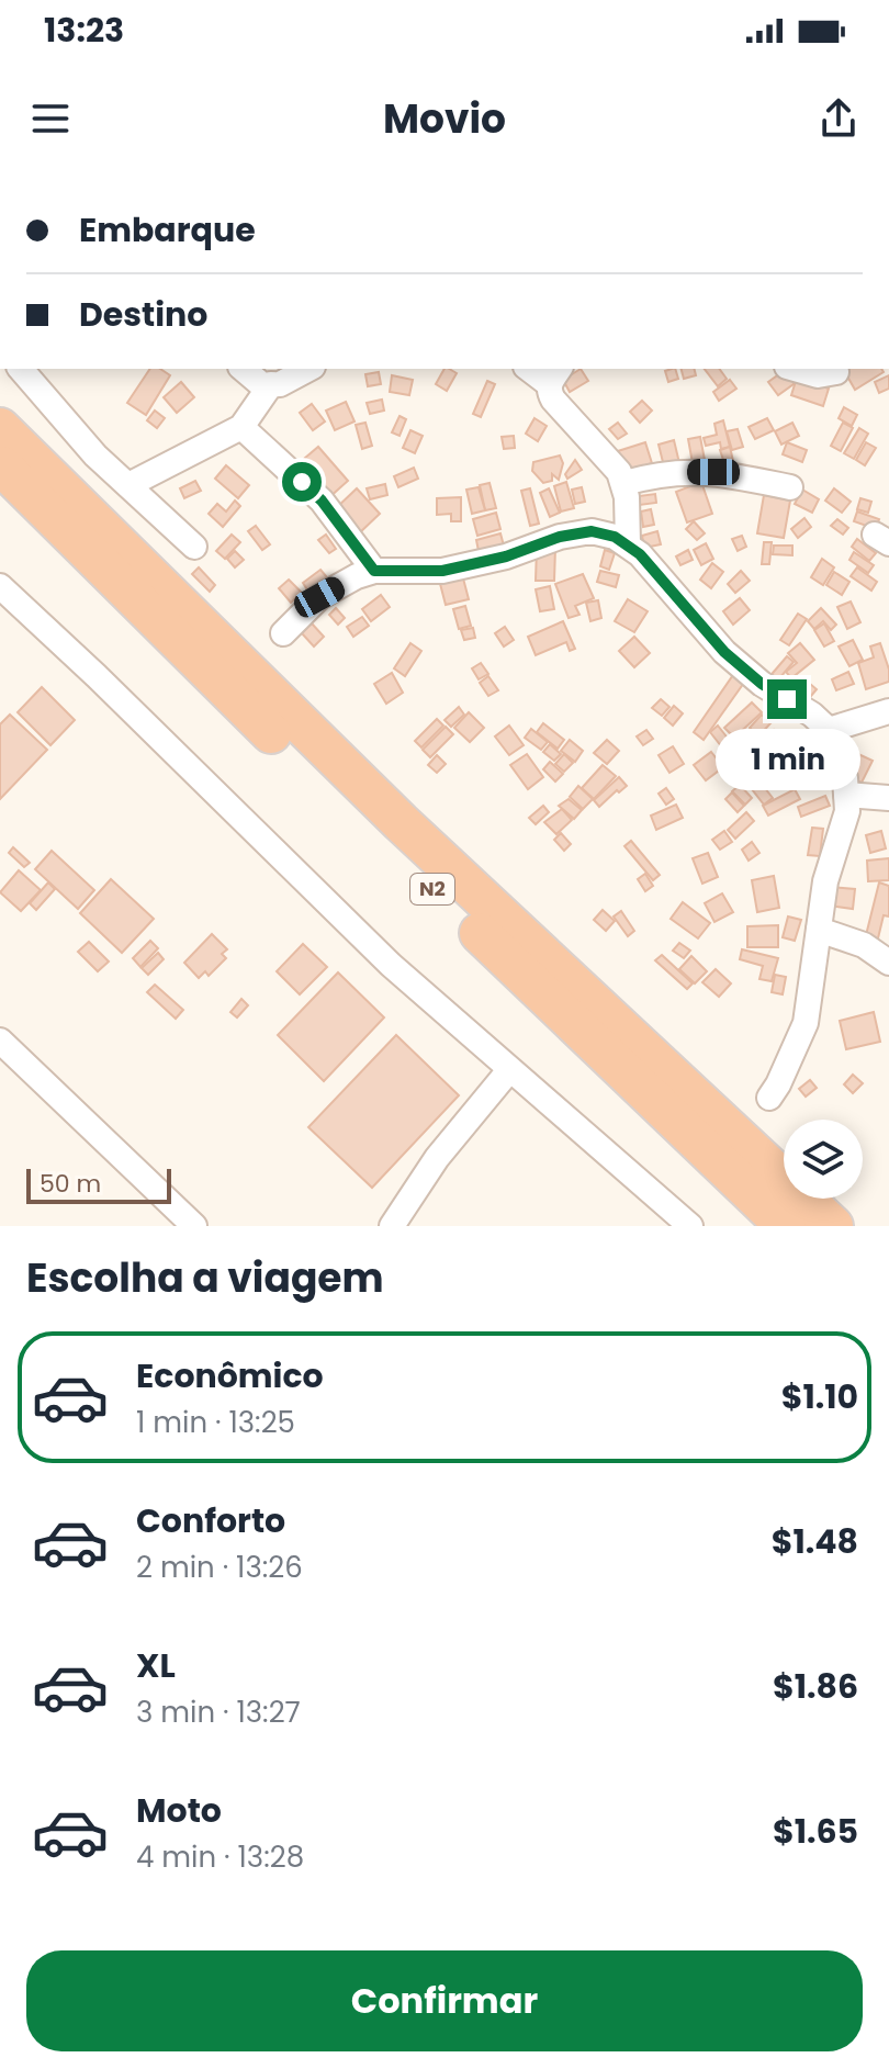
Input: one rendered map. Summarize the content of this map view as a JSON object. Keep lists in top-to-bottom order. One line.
{"streets":{"highway":["N2"]},"scale_bar":"50 m","page":{"status":"13:23","header":"Movio","banner":["Embarque","Destino"],"bubble":"1 min","scale":"50 m","heading":"Escolha a viagem","list":[{"name":"Econômico","note":"1 min · 13:25","value":"$1.10"},{"name":"Conforto","note":"2 min · 13:26","value":"$1.48"},{"name":"XL","note":"3 min · 13:27","value":"$1.86"},{"name":"Moto","note":"4 min · 13:28","value":"$1.65"}],"buttons":"Confirmar"}}
